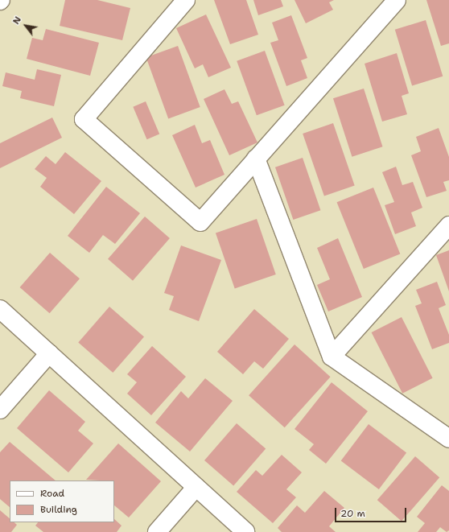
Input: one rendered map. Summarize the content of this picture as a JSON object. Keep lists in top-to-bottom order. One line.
{"legend":["Road","Building"],"scale_bar":"20 m","north":"top left"}
